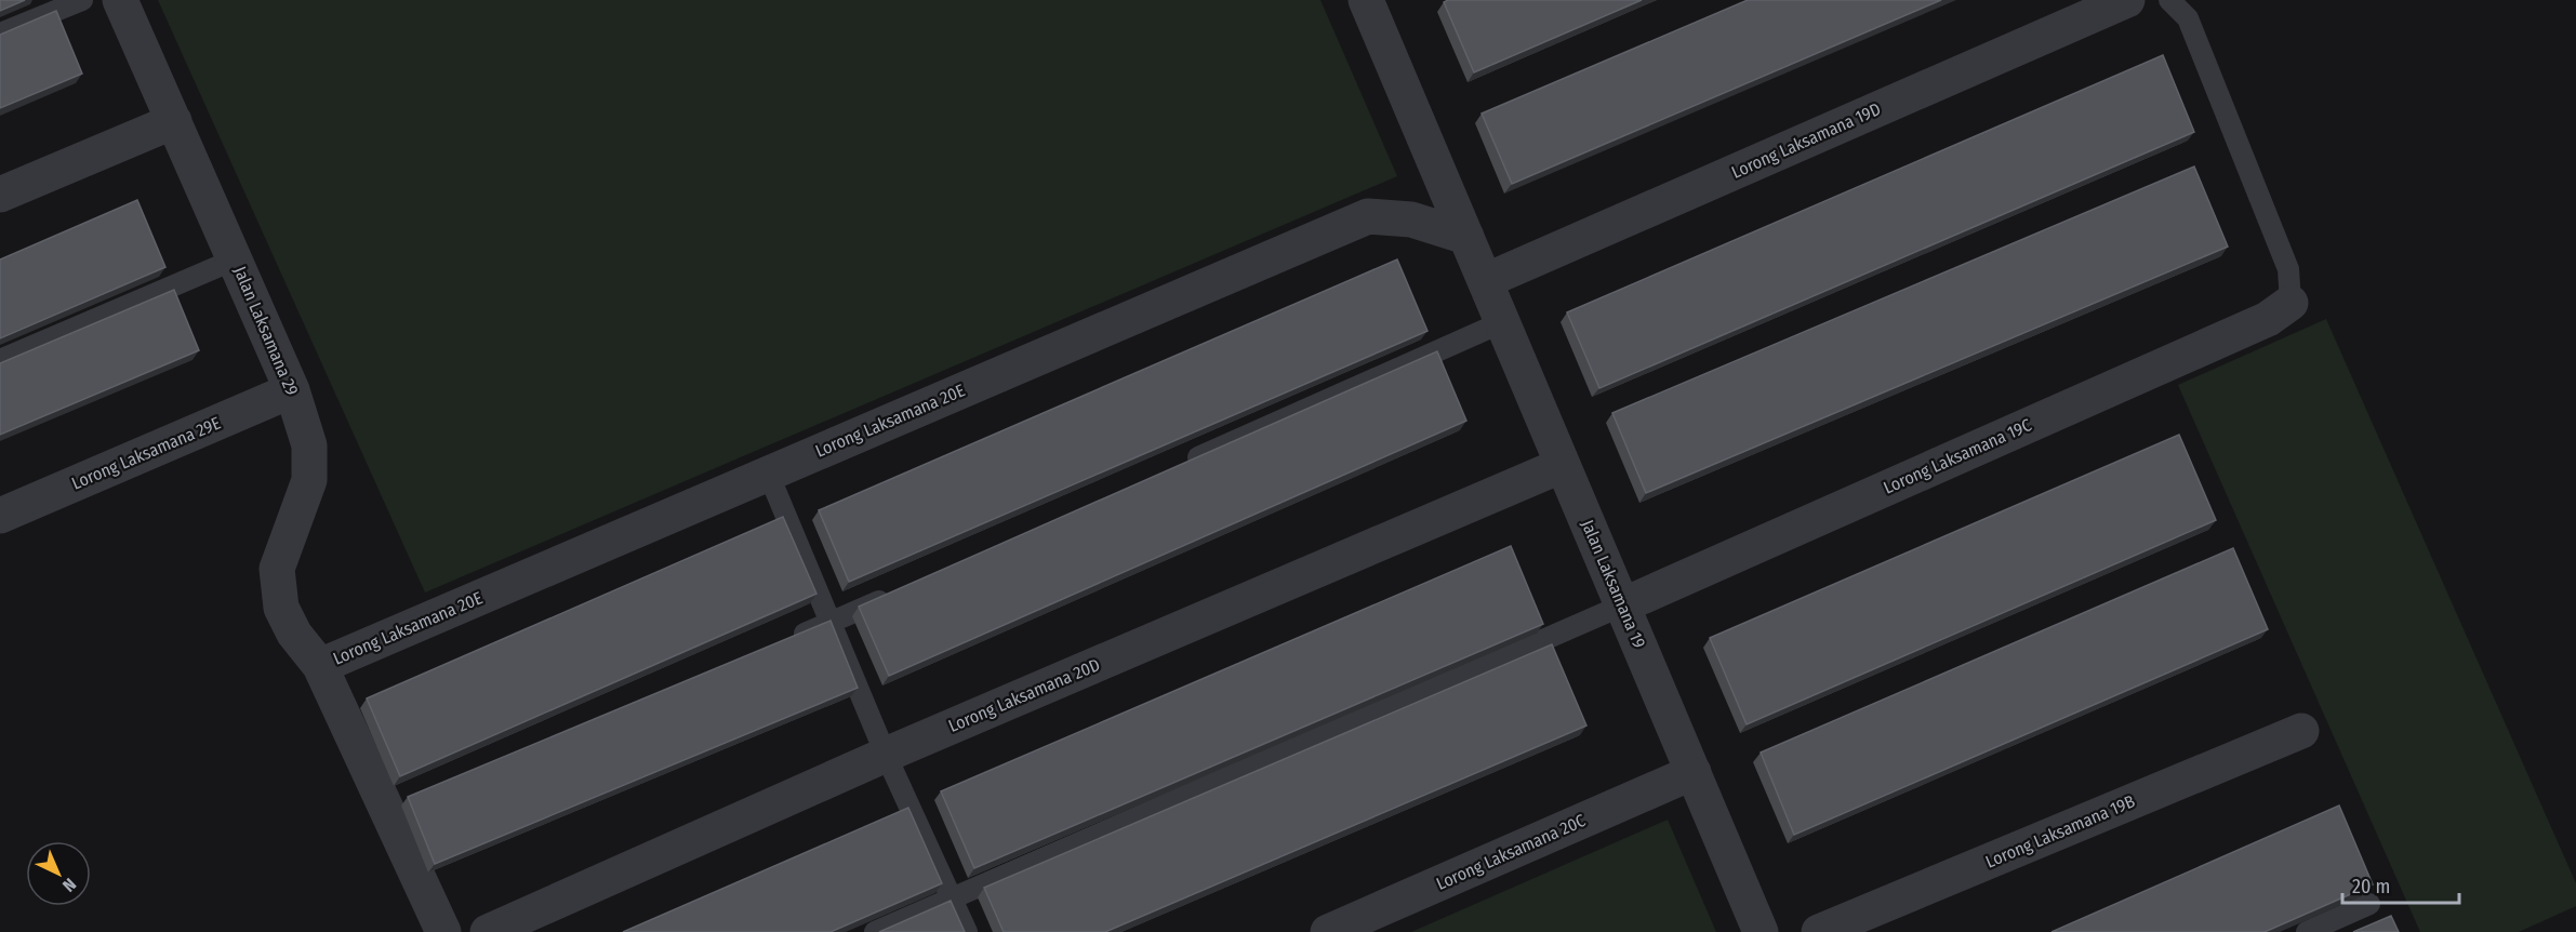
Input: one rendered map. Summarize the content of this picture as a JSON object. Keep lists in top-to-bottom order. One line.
{"streets":{"street":["Lorong Laksamana 19D","Jalan Laksamana 29","Lorong Laksamana 20E","Lorong Laksamana 29E","Lorong Laksamana 19C","Jalan Laksamana 19","Lorong Laksamana 20D","Lorong Laksamana 19B","Lorong Laksamana 20C"]},"crossings":[["Lorong Laksamana 19D","Jalan Laksamana 19"],["Jalan Laksamana 29","Lorong Laksamana 20E"],["Jalan Laksamana 29","Lorong Laksamana 29E"],["Lorong Laksamana 20E","Jalan Laksamana 19"],["Lorong Laksamana 19C","Jalan Laksamana 19"],["Jalan Laksamana 19","Lorong Laksamana 20D"],["Jalan Laksamana 19","Lorong Laksamana 20C"]],"scale_bar":"20 m","north":"bottom right"}
